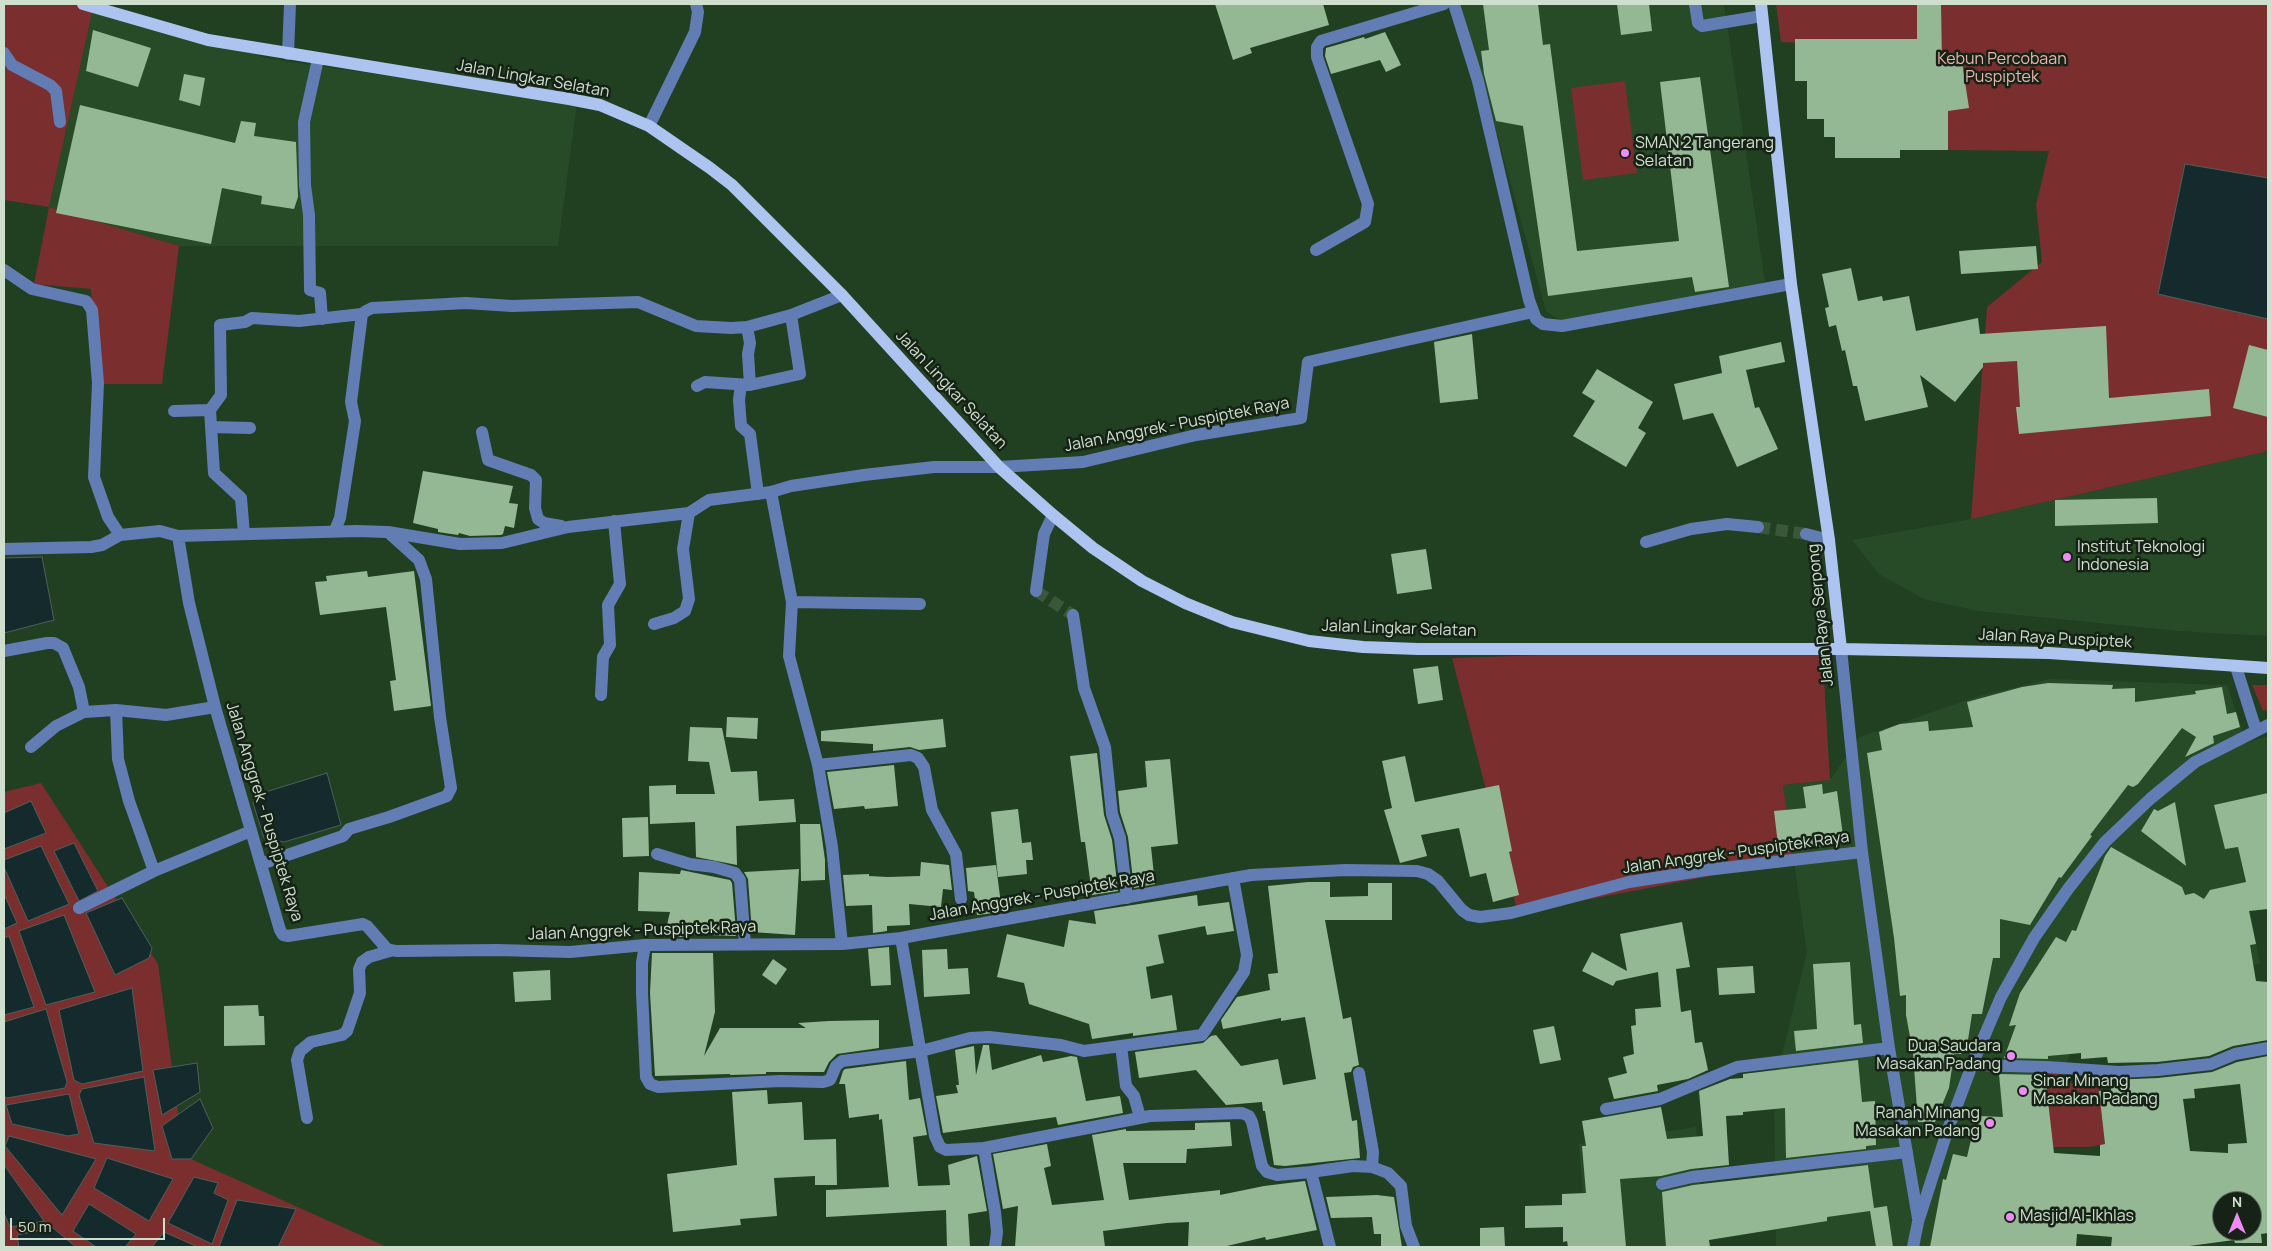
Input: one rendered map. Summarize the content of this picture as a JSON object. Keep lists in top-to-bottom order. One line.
{"streets":{"main road":["Jalan Lingkar Selatan","Jalan Raya Serpong","Jalan Raya Puspiptek"],"street":["Jalan Anggrek - Puspiptek Raya"]},"crossings":[["Jalan Lingkar Selatan","Jalan Anggrek - Puspiptek Raya"],["Jalan Lingkar Selatan","Jalan Raya Serpong"],["Jalan Lingkar Selatan","Jalan Raya Puspiptek"],["Jalan Anggrek - Puspiptek Raya","Jalan Raya Serpong"],["Jalan Raya Serpong","Jalan Raya Puspiptek"]],"parks":["Kebun Percobaan Puspiptek"],"places":["SMAN 2 Tangerang Selatan","Institut Teknologi Indonesia","Dua Saudara Masakan Padang","Sinar Minang Masakan Padang","Ranah Minang Masakan Padang","Masjid Al-Ikhlas"],"scale_bar":"50 m","north":"top"}
